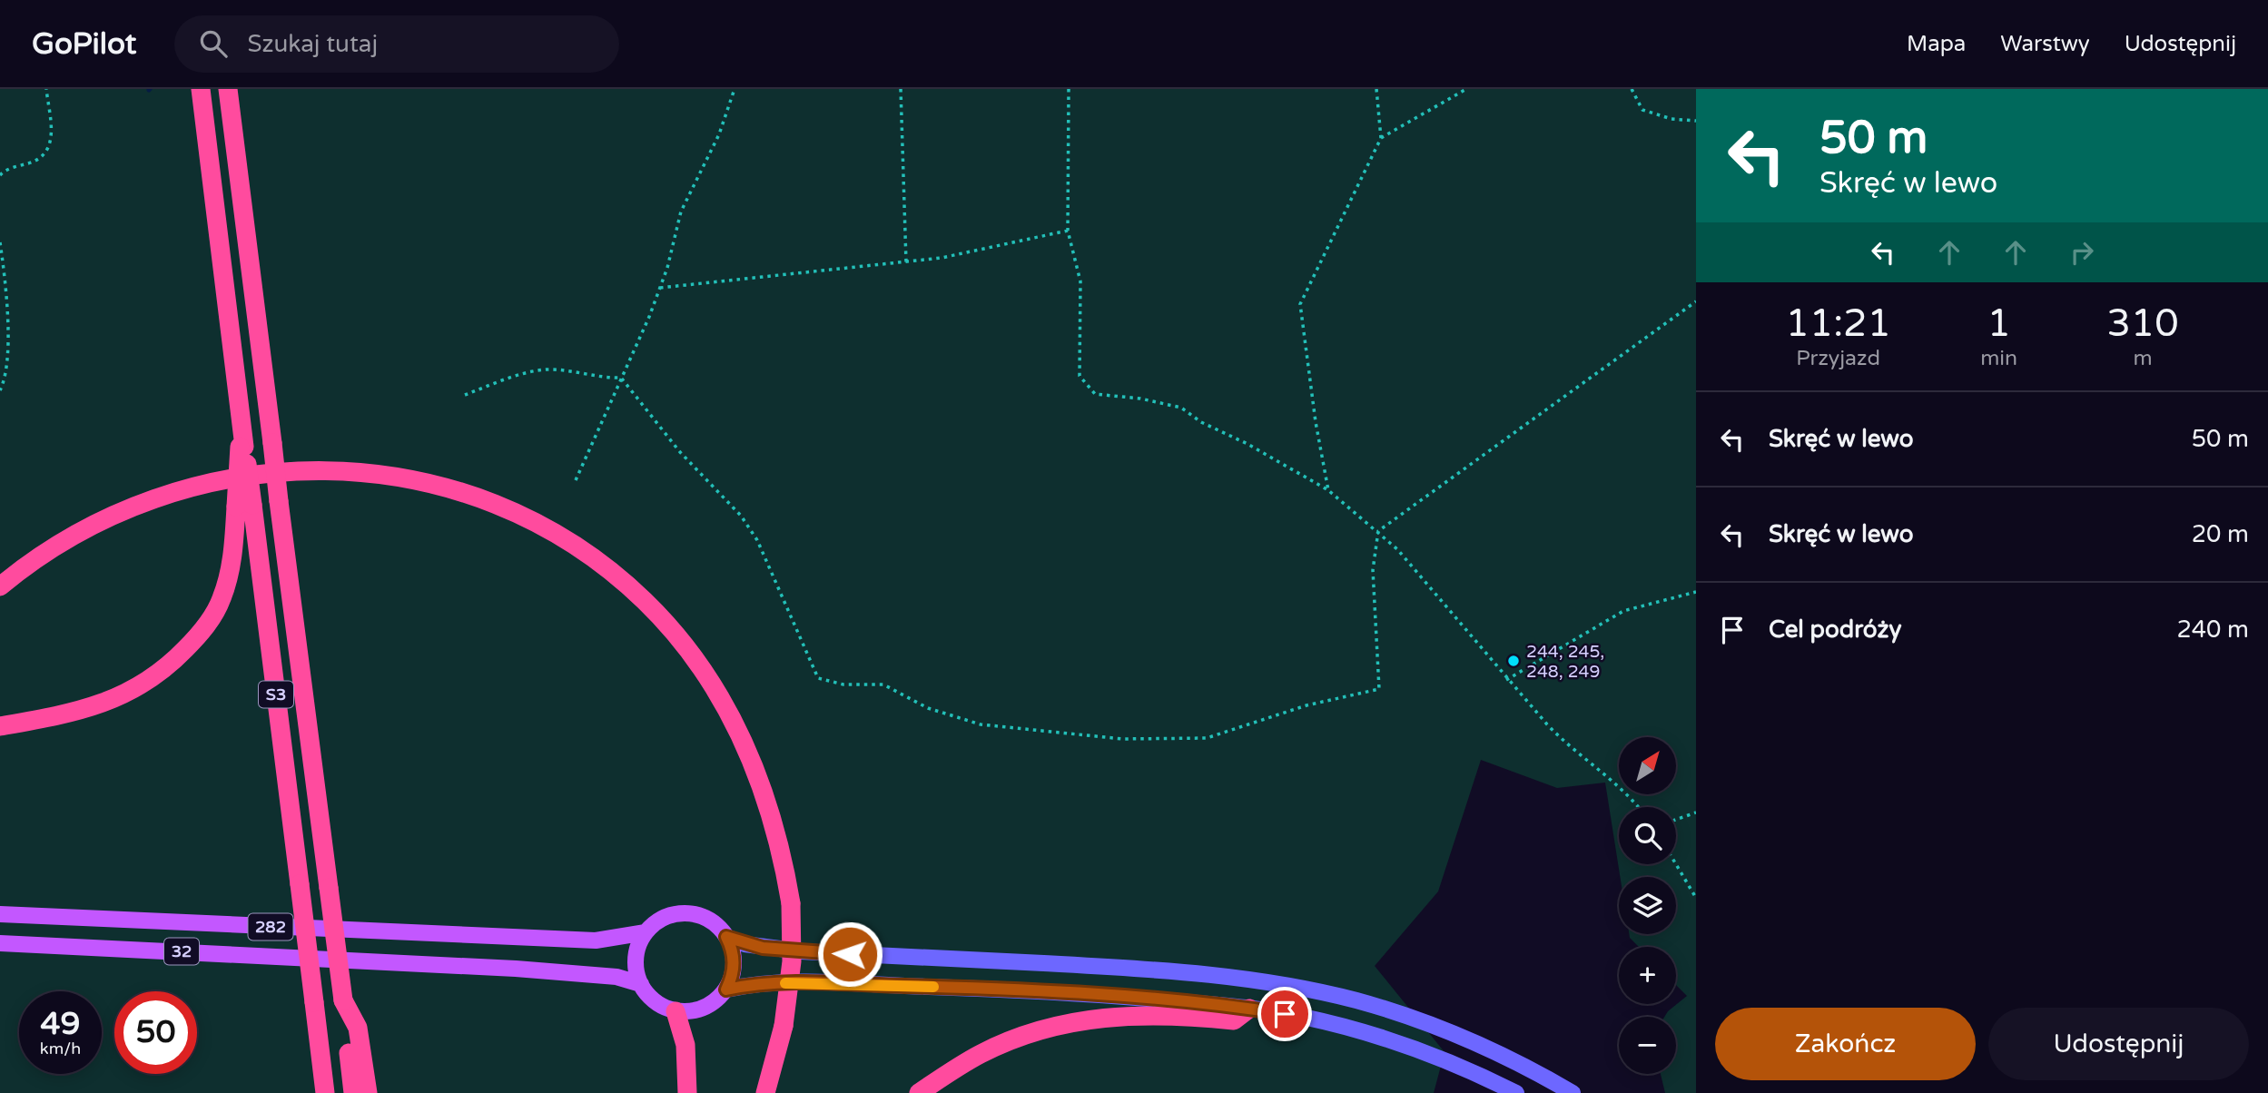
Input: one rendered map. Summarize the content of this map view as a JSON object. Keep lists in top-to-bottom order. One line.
{"streets":{"highway":["S3"],"main road":["282","32"]},"crossings":[["282","32"]],"places":["244, 245, 248, 249"],"north":"top right","page":{"header":"GoPilot","search":"Szukaj tutaj","nav":["Mapa","Warstwy","Udostępnij"],"turn":["50 m","Skręć w lewo"],"eta":["11:21","Przyjazd","1","min","310","m"],"list":[{"name":"Skręć w lewo","value":"50 m"},{"name":"Skręć w lewo","value":"20 m"},{"name":"Cel podróży","value":"240 m"}],"map_buttons":["+","−"],"speed":"49 km/h","limit":"50","buttons":["Zakończ","Udostępnij"]}}
